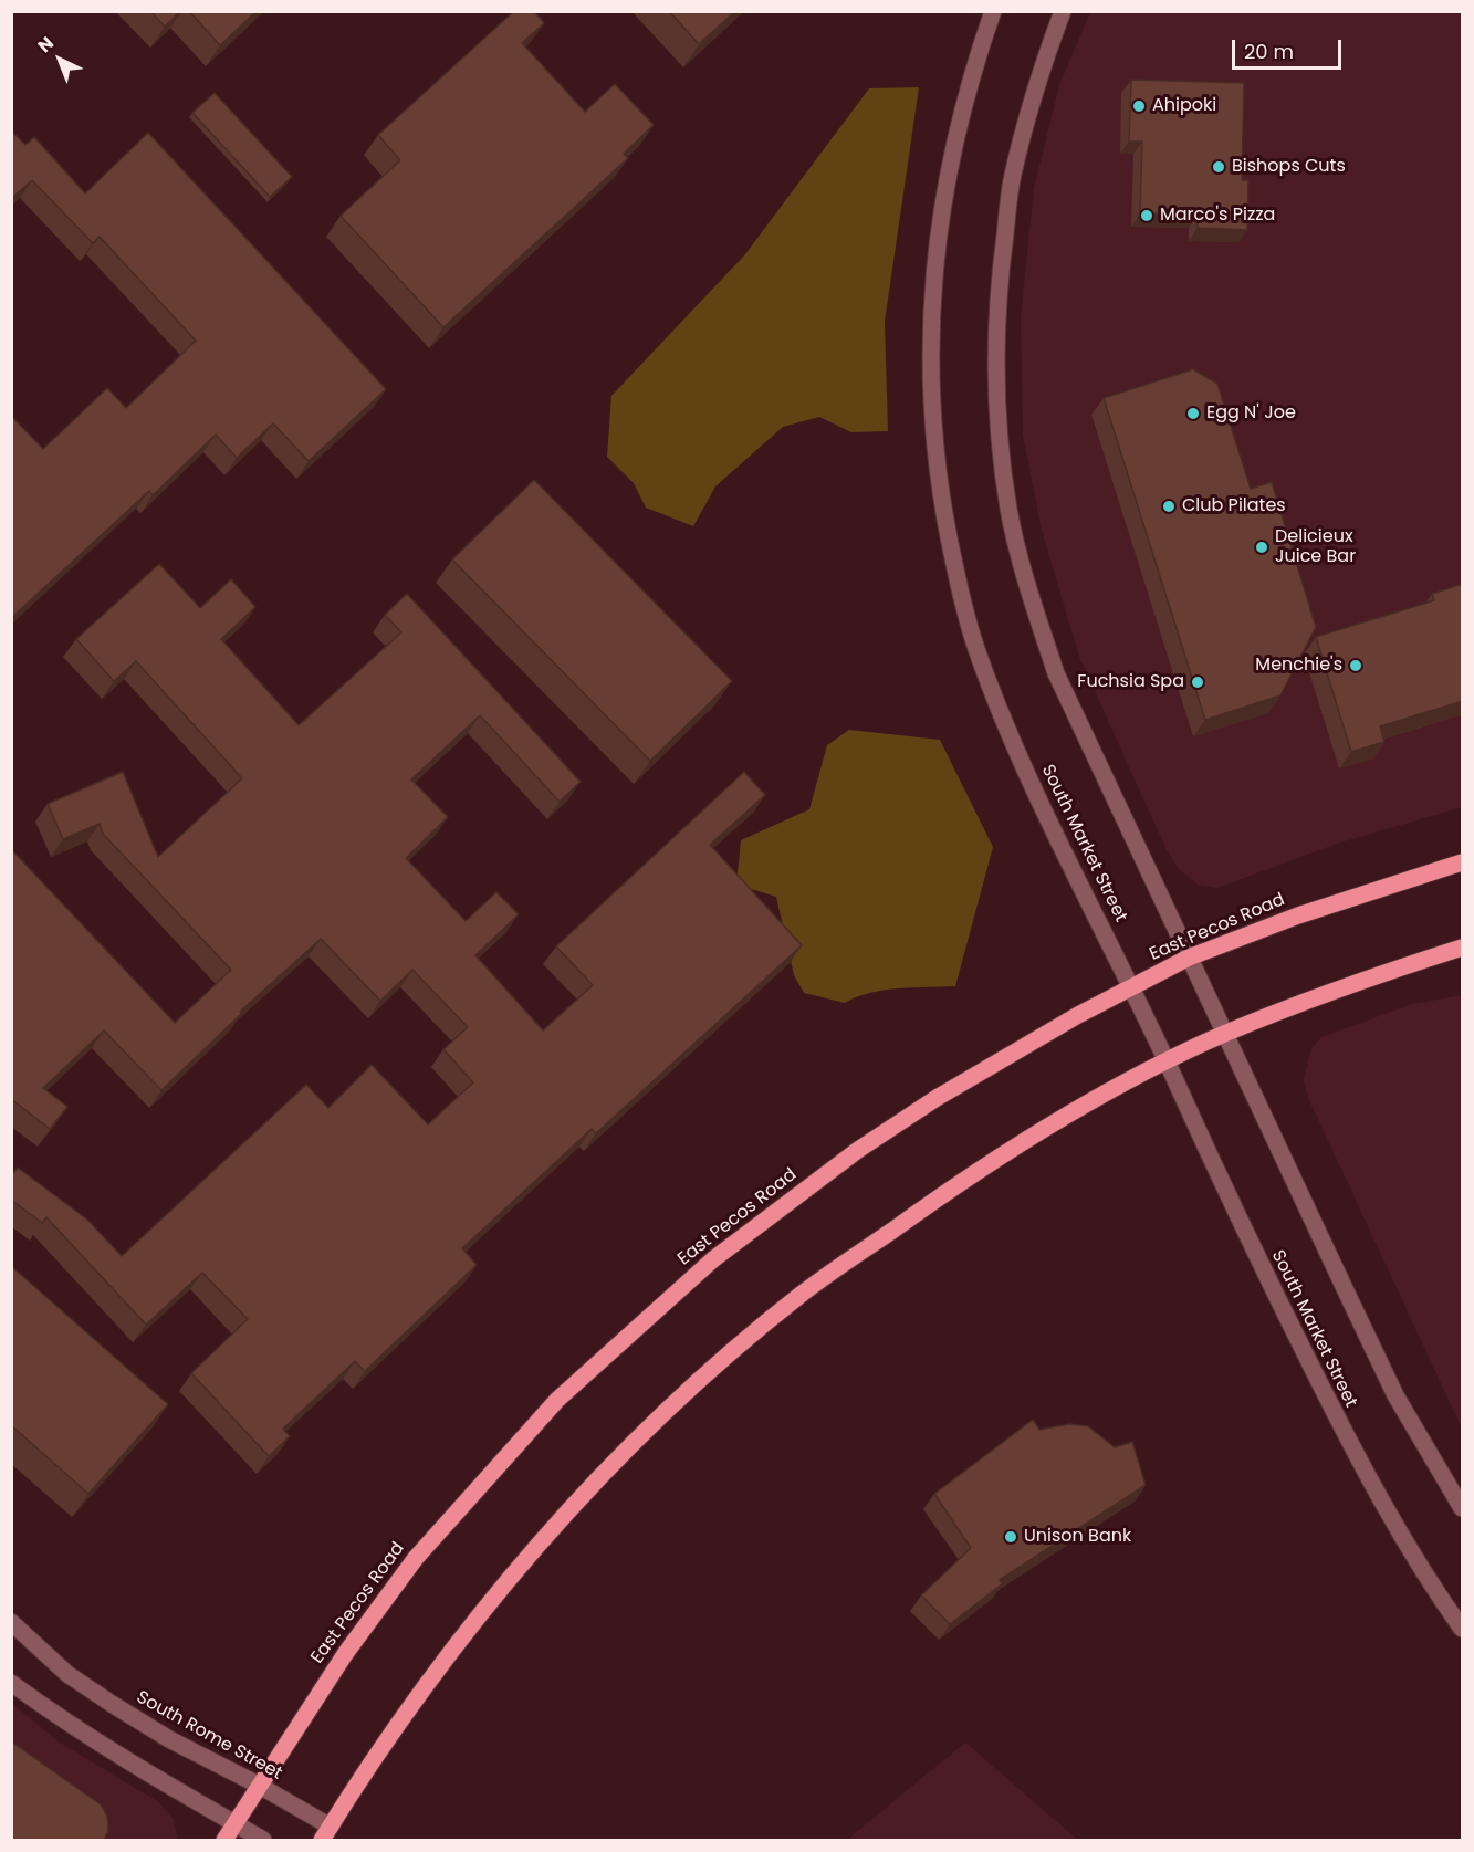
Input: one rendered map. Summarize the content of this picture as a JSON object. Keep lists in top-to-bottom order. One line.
{"streets":{"main road":["East Pecos Road"],"street":["South Market Street","South Rome Street"]},"crossings":[["South Market Street","East Pecos Road"],["East Pecos Road","South Rome Street"]],"places":["Ahipoki","Bishops Cuts","Marco's Pizza","Egg N' Joe","Club Pilates","Delicieux Juice Bar","Menchie's","Fuchsia Spa","Unison Bank"],"scale_bar":"20 m","north":"top left"}
